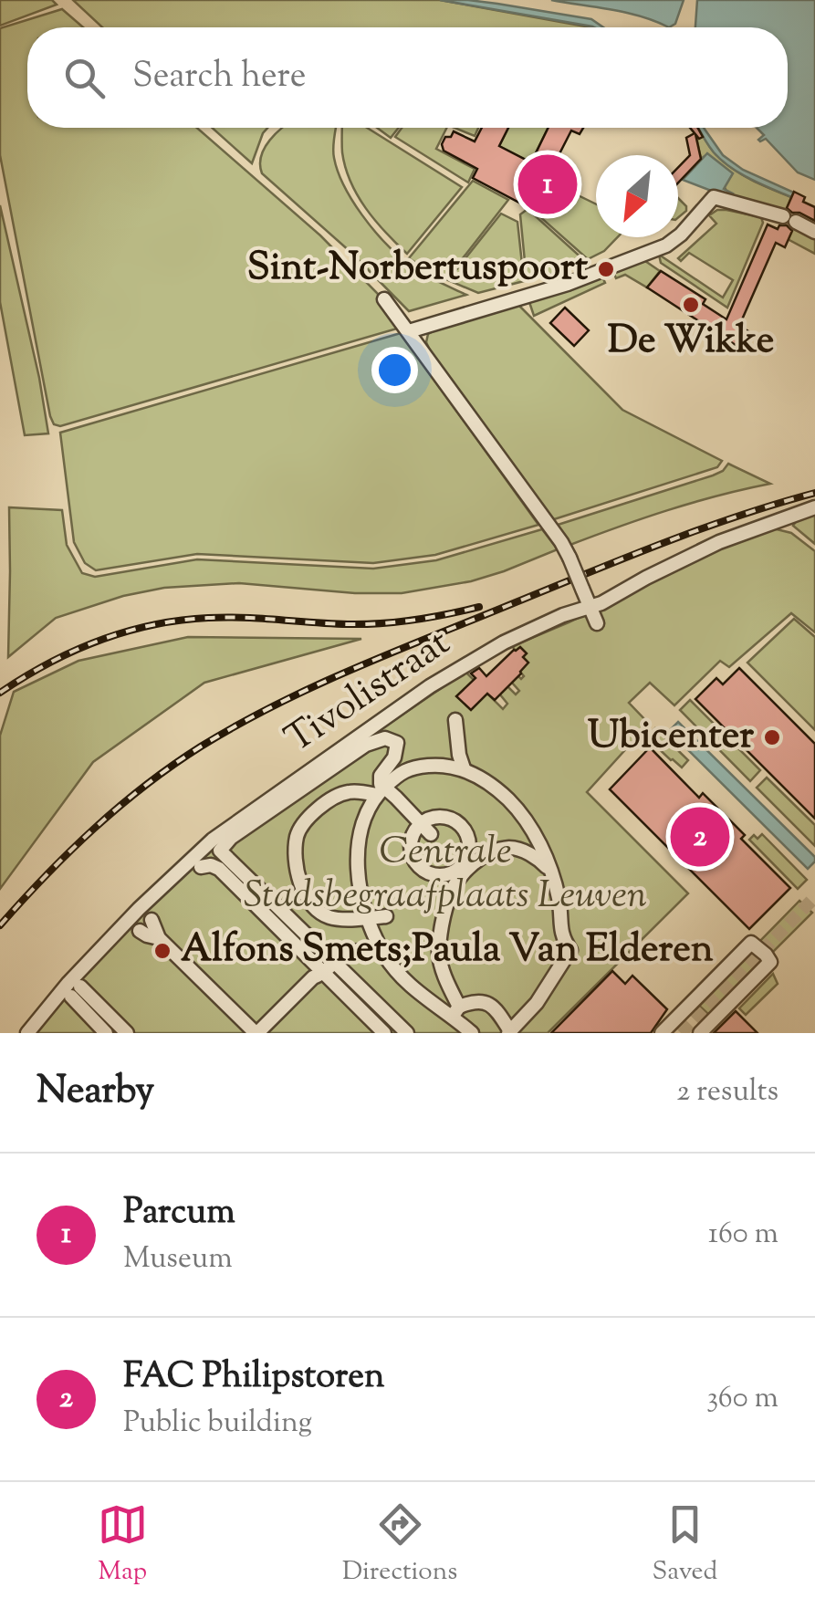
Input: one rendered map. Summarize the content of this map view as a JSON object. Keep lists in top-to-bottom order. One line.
{"streets":{"street":["Tivolistraat"]},"parks":["Centrale Stadsbegraafplaats Leuven"],"places":["Sint-Norbertuspoort","De Wikke","Ubicenter","Alfons Smets;Paula Van Elderen"],"north":"bottom left","page":{"search":"Search here","pins":["1","2"],"heading":["Nearby","2 results"],"list":[{"mark":"1","name":"Parcum","note":"Museum","value":"160 m"},{"mark":"2","name":"FAC Philipstoren","note":"Public building","value":"360 m"}],"nav":["Map","Directions","Saved"]}}
